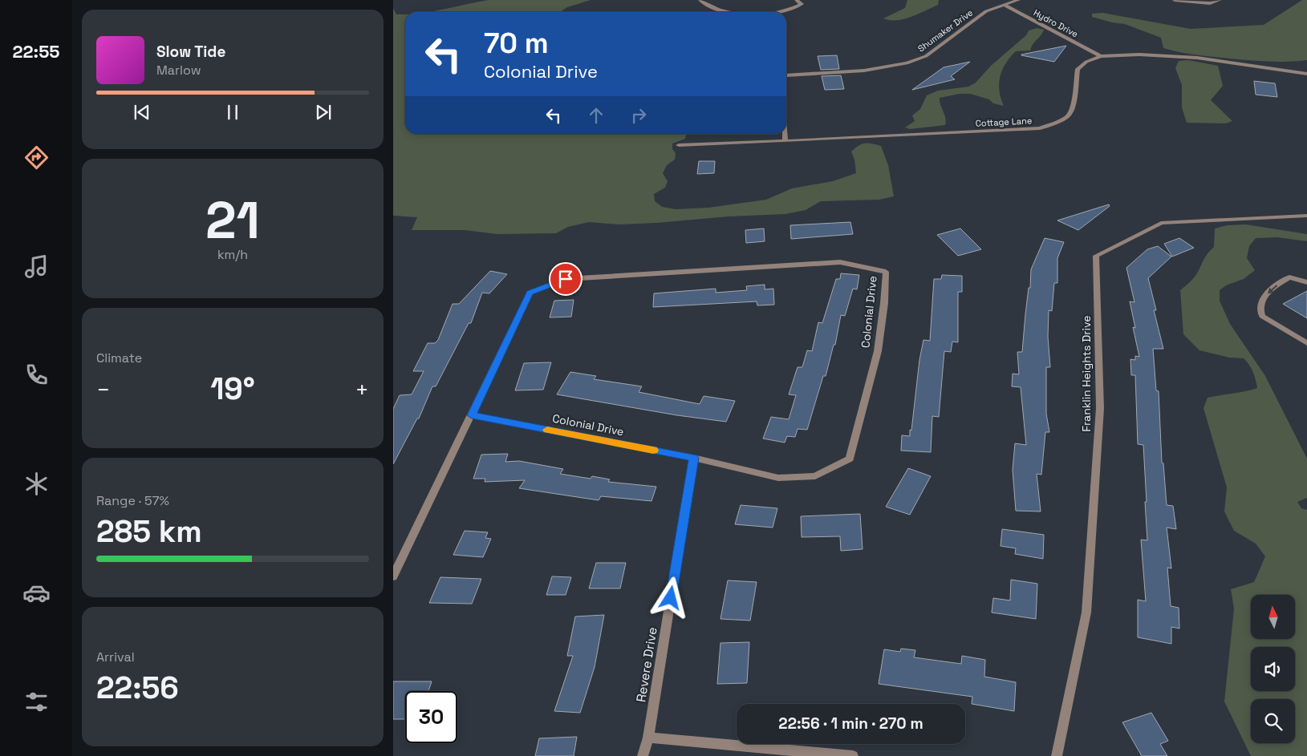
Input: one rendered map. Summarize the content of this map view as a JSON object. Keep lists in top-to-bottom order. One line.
{"streets":{"street":["Hydro Drive","Shumaker Drive","Cottage Lane","Colonial Drive","Franklin Heights Drive","Revere Drive"]},"crossings":[["Hydro Drive","Shumaker Drive"],["Hydro Drive","Cottage Lane"],["Colonial Drive","Revere Drive"]],"north":"top","page":{"tabs":"22:55","turn":["70 m","Colonial Drive"],"song":["Slow Tide","Marlow"],"tile":[["21","km/h"],"Climate",["Range · 57%","285 km"],["Arrival","22:56"]],"heat":["−","19°","+"],"limit":"30","trip":"22:56 · 1 min · 270 m"}}
